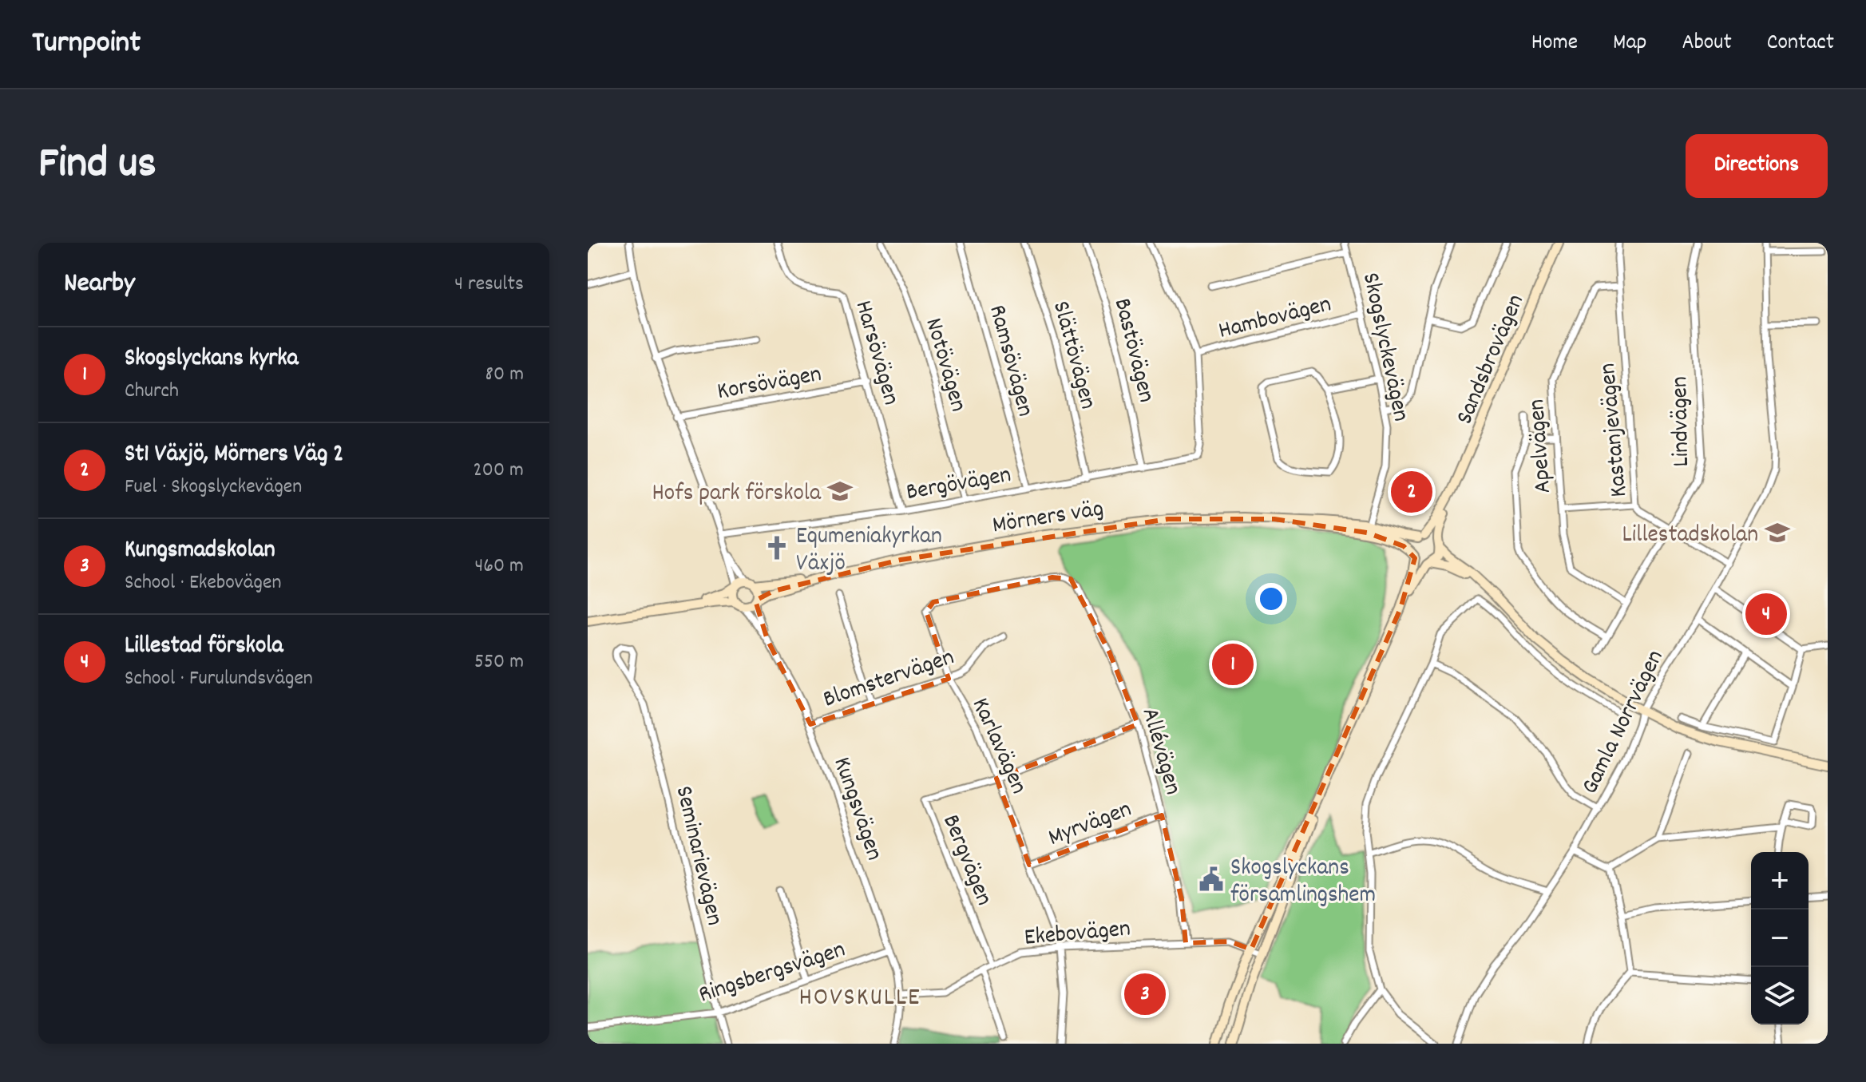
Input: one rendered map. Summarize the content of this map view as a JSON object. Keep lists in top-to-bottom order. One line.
{"streets":{"main road":["Sandsbrovägen","Mörners väg"],"street":["Hambovägen","Skogslyckevägen","Bastövägen","Harsövägen","Slättövägen","Ramsövägen","Notövägen","Korsövägen","Lindvägen","Kastanjevägen","Apelvägen","Bergövägen","Blomstervägen","Gamla Norrvägen","Karlavägen","Allévägen","Kungsvägen","Myrvägen","Seminarievägen","Bergvägen","Ekebovägen","Ringsbergsvägen"]},"crossings":[["Hambovägen","Skogslyckevägen"],["Hambovägen","Bergövägen"],["Skogslyckevägen","Mörners väg"],["Bastövägen","Bergövägen"],["Harsövägen","Korsövägen"],["Harsövägen","Bergövägen"],["Slättövägen","Bergövägen"],["Sandsbrovägen","Mörners väg"],["Ramsövägen","Bergövägen"],["Notövägen","Bergövägen"],["Lindvägen","Kastanjevägen"],["Lindvägen","Apelvägen"],["Kastanjevägen","Apelvägen"],["Kastanjevägen","Gamla Norrvägen"],["Mörners väg","Kungsvägen"],["Blomstervägen","Karlavägen"],["Blomstervägen","Kungsvägen"],["Karlavägen","Allévägen"],["Karlavägen","Myrvägen"],["Karlavägen","Bergvägen"],["Karlavägen","Ekebovägen"],["Allévägen","Myrvägen"],["Allévägen","Ekebovägen"],["Kungsvägen","Ekebovägen"],["Kungsvägen","Ringsbergsvägen"],["Seminarievägen","Ringsbergsvägen"],["Bergvägen","Ekebovägen"]],"districts":["HOVSKULLE"],"places":{"school or university":["Hofs park förskola","Lillestadskolan"],"church":["Equmeniakyrkan Växjö"],"public building":["Skogslyckans församlingshem"]},"page":{"header":"Turnpoint","nav":["Home","Map","About","Contact"],"title":"Find us","buttons":"Directions","heading":["Nearby","4 results"],"list":[{"mark":"1","name":"Skogslyckans kyrka","note":"Church","value":"80 m"},{"mark":"2","name":"St1 Växjö, Mörners Väg 2","note":"Fuel · Skogslyckevägen","value":"200 m"},{"mark":"3","name":"Kungsmadskolan","note":"School · Ekebovägen","value":"460 m"},{"mark":"4","name":"Lillestad förskola","note":"School · Furulundsvägen","value":"550 m"}],"pins":["2","4","1","3"],"map_buttons":["+","−"]}}
